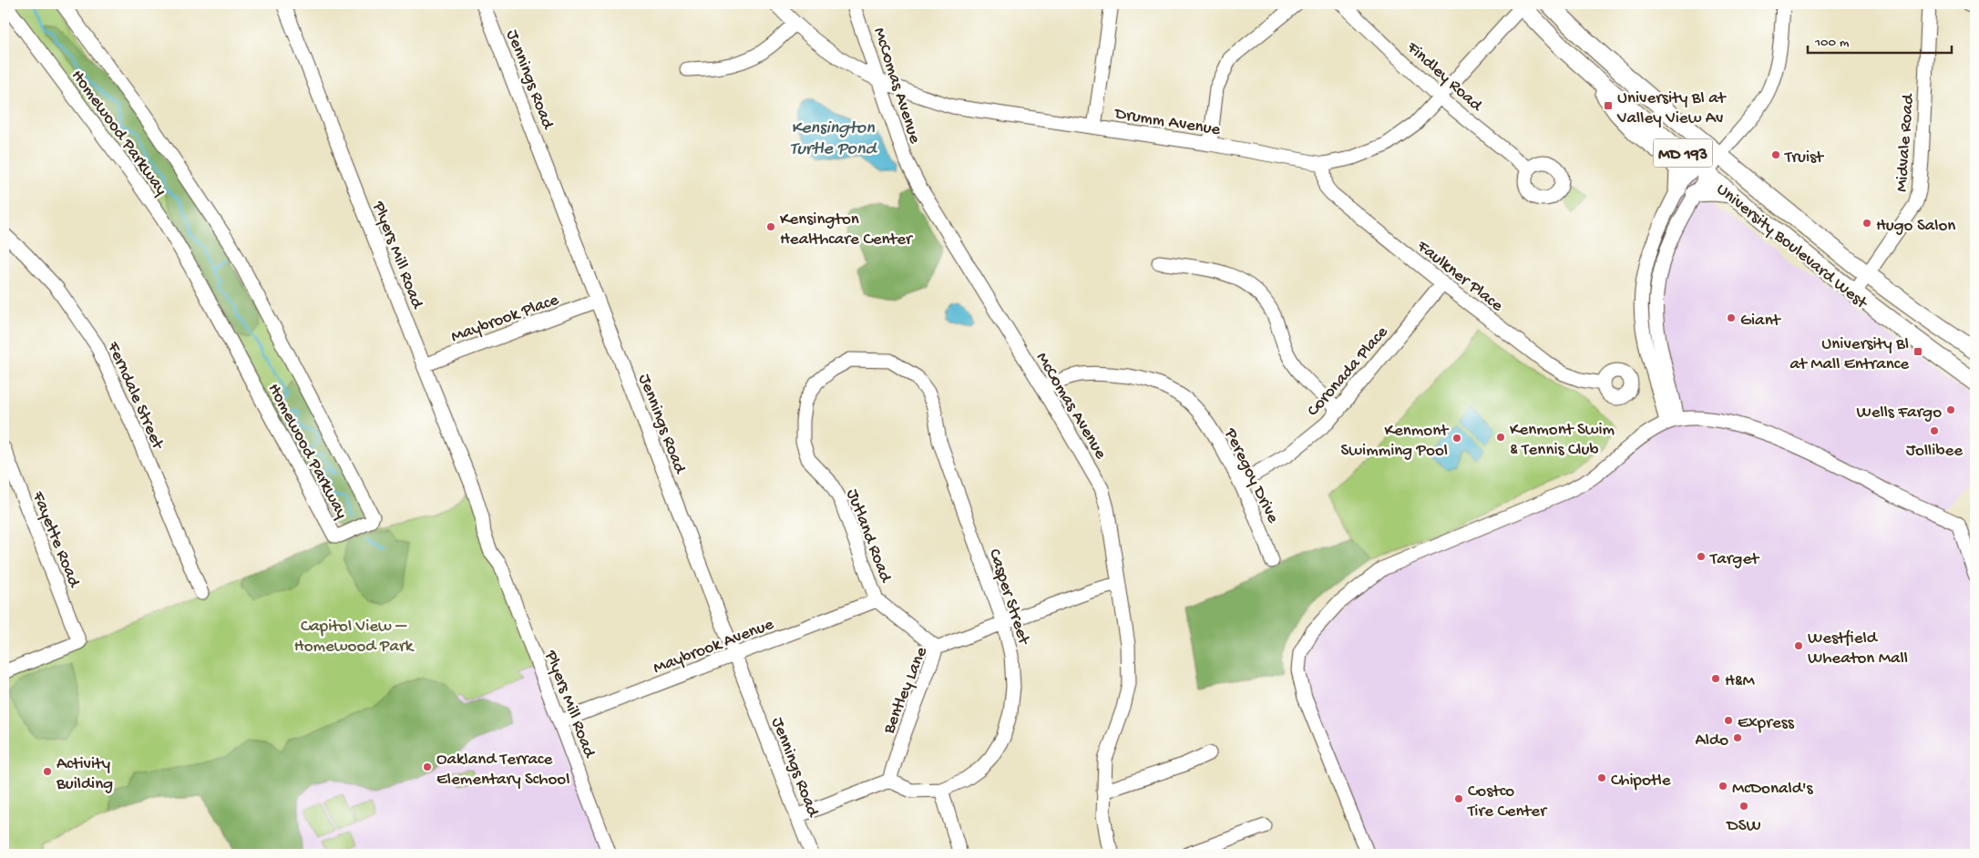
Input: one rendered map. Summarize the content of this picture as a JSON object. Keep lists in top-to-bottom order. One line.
{"streets":{"main road":["MD 193","University Boulevard West"],"street":["Findley Road","Jennings Road","McComas Avenue","Drumm Avenue","Homewood Parkway","Midvale Road","Plyers Mill Road","Faulkner Place","Maybrook Place","Coronada Place","Ferndale Street","Peregoy Drive","Jutland Road","Fayette Road","Casper Street","Maybrook Avenue","Bentley Lane"]},"crossings":[["Findley Road","Drumm Avenue"],["Jennings Road","Maybrook Place"],["Jennings Road","Maybrook Avenue"],["McComas Avenue","Drumm Avenue"],["McComas Avenue","Peregoy Drive"],["McComas Avenue","Bentley Lane"],["Drumm Avenue","University Boulevard West"],["Drumm Avenue","Faulkner Place"],["Midvale Road","University Boulevard West"],["Plyers Mill Road","Maybrook Place"],["Plyers Mill Road","Maybrook Avenue"],["Faulkner Place","Coronada Place"],["Coronada Place","Peregoy Drive"],["Jutland Road","Casper Street"],["Jutland Road","Maybrook Avenue"],["Jutland Road","Bentley Lane"],["Casper Street","Bentley Lane"]],"water":["Kensington Turtle Pond"],"parks":["Capitol View – Homewood Park"],"places":{"transit":["University Bl at Valley View Av","University Bl at Mall Entrance"],"other":["Truist","Hugo Salon","Kensington Healthcare Center","Giant","Wells Fargo","Jollibee","Kenmont Swim & Tennis Club","Kenmont Swimming Pool","Target","Westfield Wheaton Mall","H&M","Express","Aldo","Oakland Terrace Elementary School","Activity Building","Chipotle","McDonald's","Costco Tire Center","DSW"]},"scale_bar":"100 m"}
